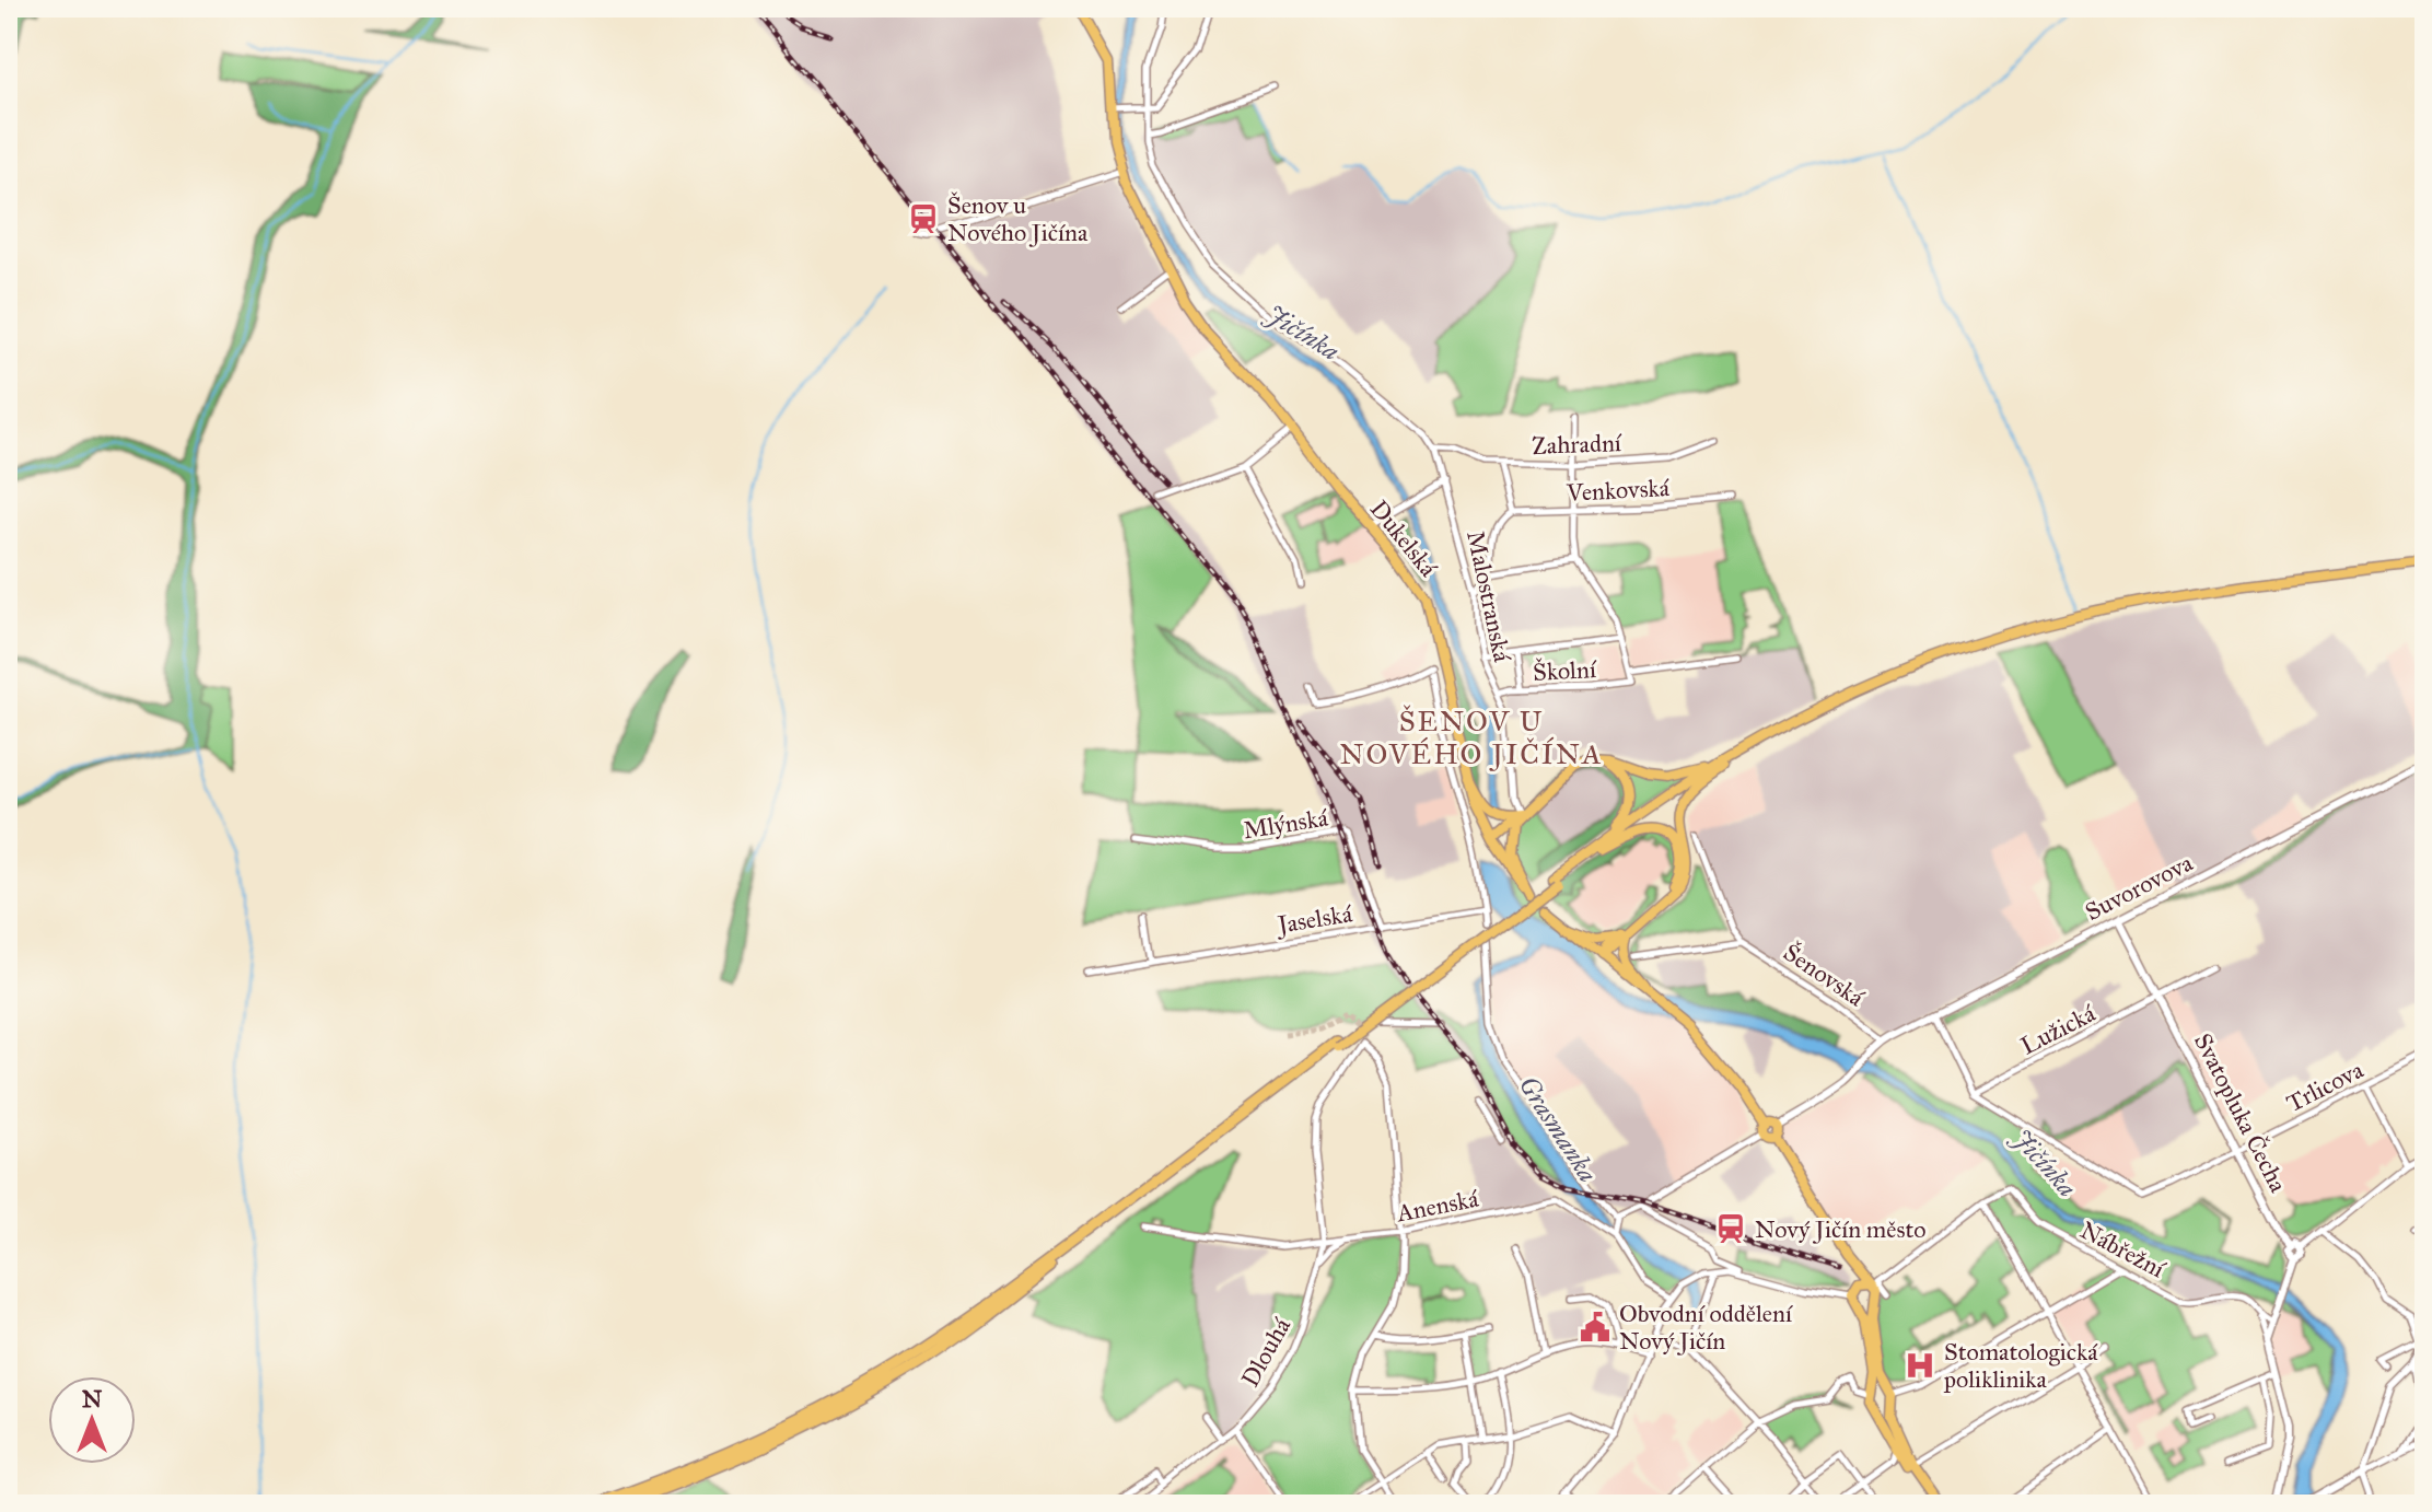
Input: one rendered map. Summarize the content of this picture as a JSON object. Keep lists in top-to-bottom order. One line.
{"streets":{"main road":["Dukelská"],"street":["Zahradní","Venkovská","Malostranská","Školní","Mlýnská","Suvorovova","Jaselská","Šenovská","Lužická","Trlicova","Svatopluka Čecha","Anenská","Nábřežní","Dlouhá"]},"crossings":[["Zahradní","Malostranská"],["Malostranská","Školní"],["Mlýnská","Jaselská"],["Suvorovova","Šenovská"],["Suvorovova","Svatopluka Čecha"],["Lužická","Trlicova"],["Lužická","Svatopluka Čecha"],["Trlicova","Svatopluka Čecha"],["Anenská","Dlouhá"]],"districts":["ŠENOV U NOVÉHO JIČÍNA"],"water":["Jičínka","Grasmanka"],"places":{"station":["Šenov u Nového Jičína","Nový Jičín město"],"public building":["Obvodní oddělení Nový Jičín"],"hospital":["Stomatologická poliklinika"]},"north":"top"}
